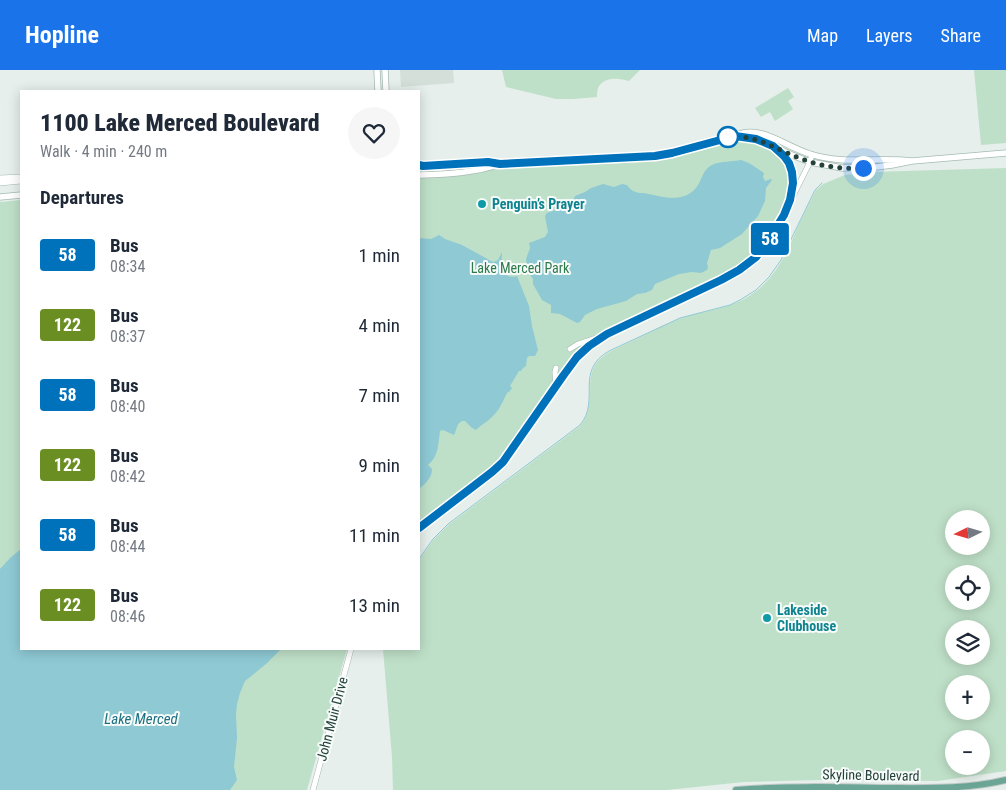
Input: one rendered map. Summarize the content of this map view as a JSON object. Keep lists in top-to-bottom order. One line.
{"streets":{"main road":["Skyline Boulevard"],"street":["John Muir Drive"]},"water":["Lake Merced"],"parks":["Lake Merced Park"],"places":["Penguin’s Prayer","Lakeside Clubhouse"],"lines":["bus line 58"],"north":"left","page":{"header":"Hopline","nav":["Map","Layers","Share"],"on_map":"58","heading":[["1100 Lake Merced Boulevard","Walk · 4 min · 240 m"],"Departures"],"list":[{"mark":"58","name":"Bus","note":"08:34","value":"1 min"},{"mark":"122","name":"Bus","note":"08:37","value":"4 min"},{"mark":"58","name":"Bus","note":"08:40","value":"7 min"},{"mark":"122","name":"Bus","note":"08:42","value":"9 min"},{"mark":"58","name":"Bus","note":"08:44","value":"11 min"},{"mark":"122","name":"Bus","note":"08:46","value":"13 min"}],"map_buttons":["+","−"]}}
